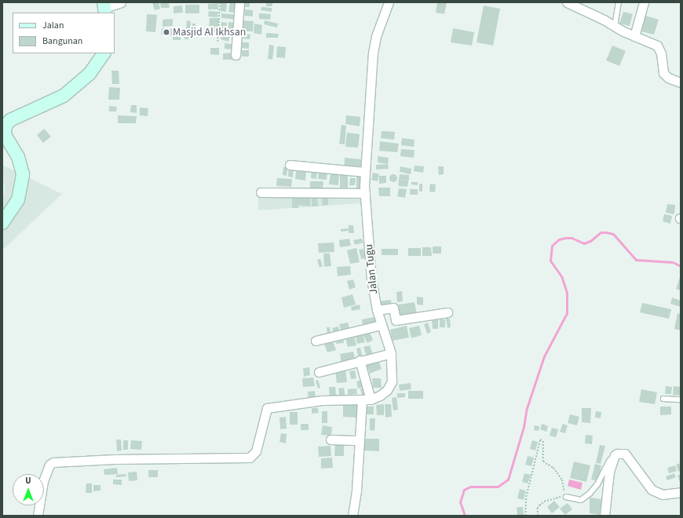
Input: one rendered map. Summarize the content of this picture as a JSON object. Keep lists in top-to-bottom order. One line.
{"streets":{"street":["Jalan Tugu"]},"places":["Masjid Al Ikhsan"],"legend":["Jalan","Bangunan"],"north":"top"}
